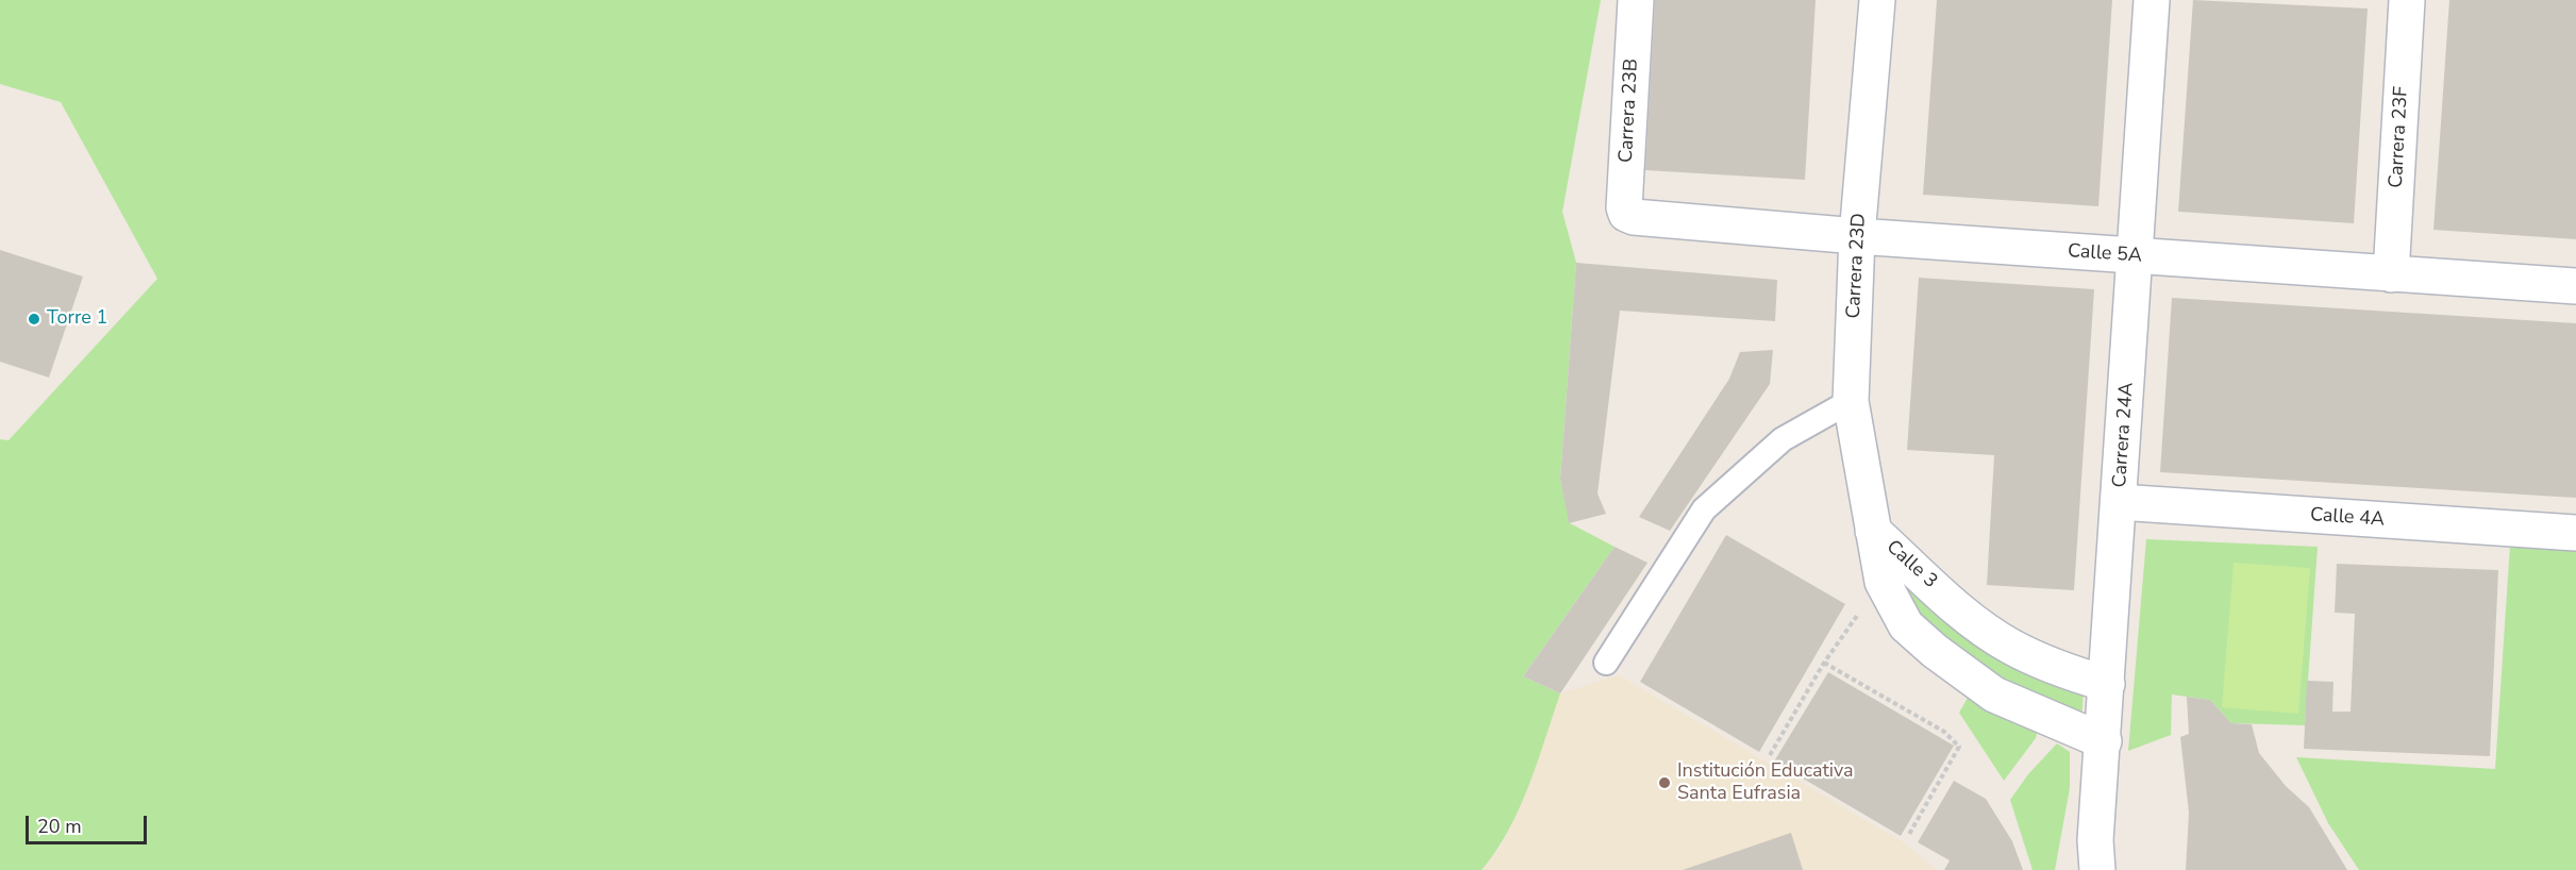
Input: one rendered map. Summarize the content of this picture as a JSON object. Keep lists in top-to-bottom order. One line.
{"streets":{"street":["Carrera 23B","Carrera 23F","Calle 5A","Carrera 23D","Carrera 24A","Calle 4A","Calle 3"]},"crossings":[["Carrera 23B","Calle 5A"],["Carrera 23F","Calle 5A"],["Calle 5A","Carrera 23D"],["Calle 5A","Carrera 24A"],["Carrera 23D","Calle 3"],["Carrera 24A","Calle 4A"],["Carrera 24A","Calle 3"]],"places":["Torre 1","Institución Educativa Santa Eufrasia"],"scale_bar":"20 m"}
